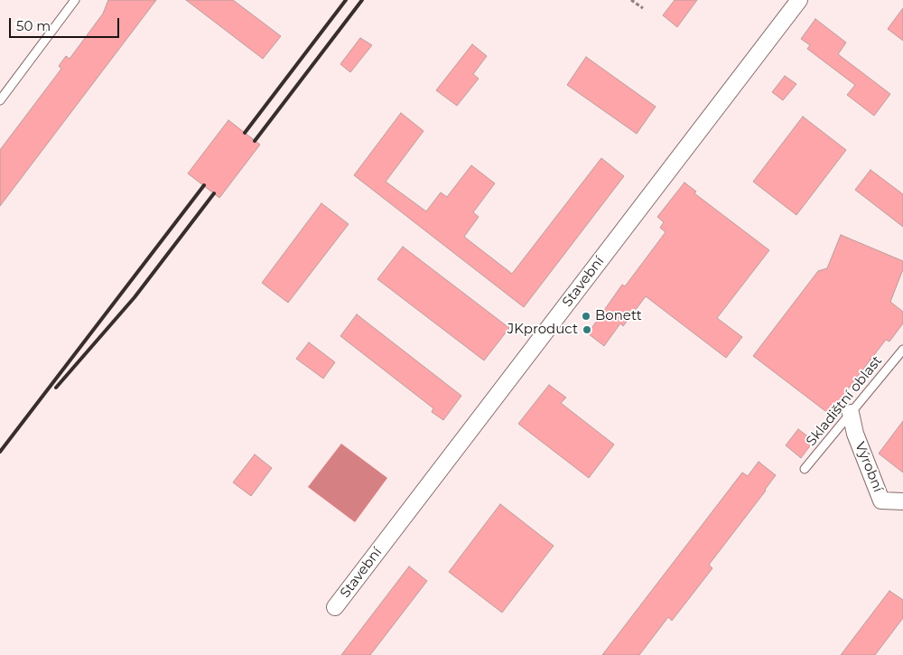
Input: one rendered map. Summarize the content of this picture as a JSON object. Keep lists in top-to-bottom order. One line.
{"streets":{"street":["Stavební","Výrobní"],"lane":["Skladištní oblast"]},"crossings":[["Skladištní oblast","Výrobní"]],"places":["Bonett","JKproduct"],"scale_bar":"50 m"}
